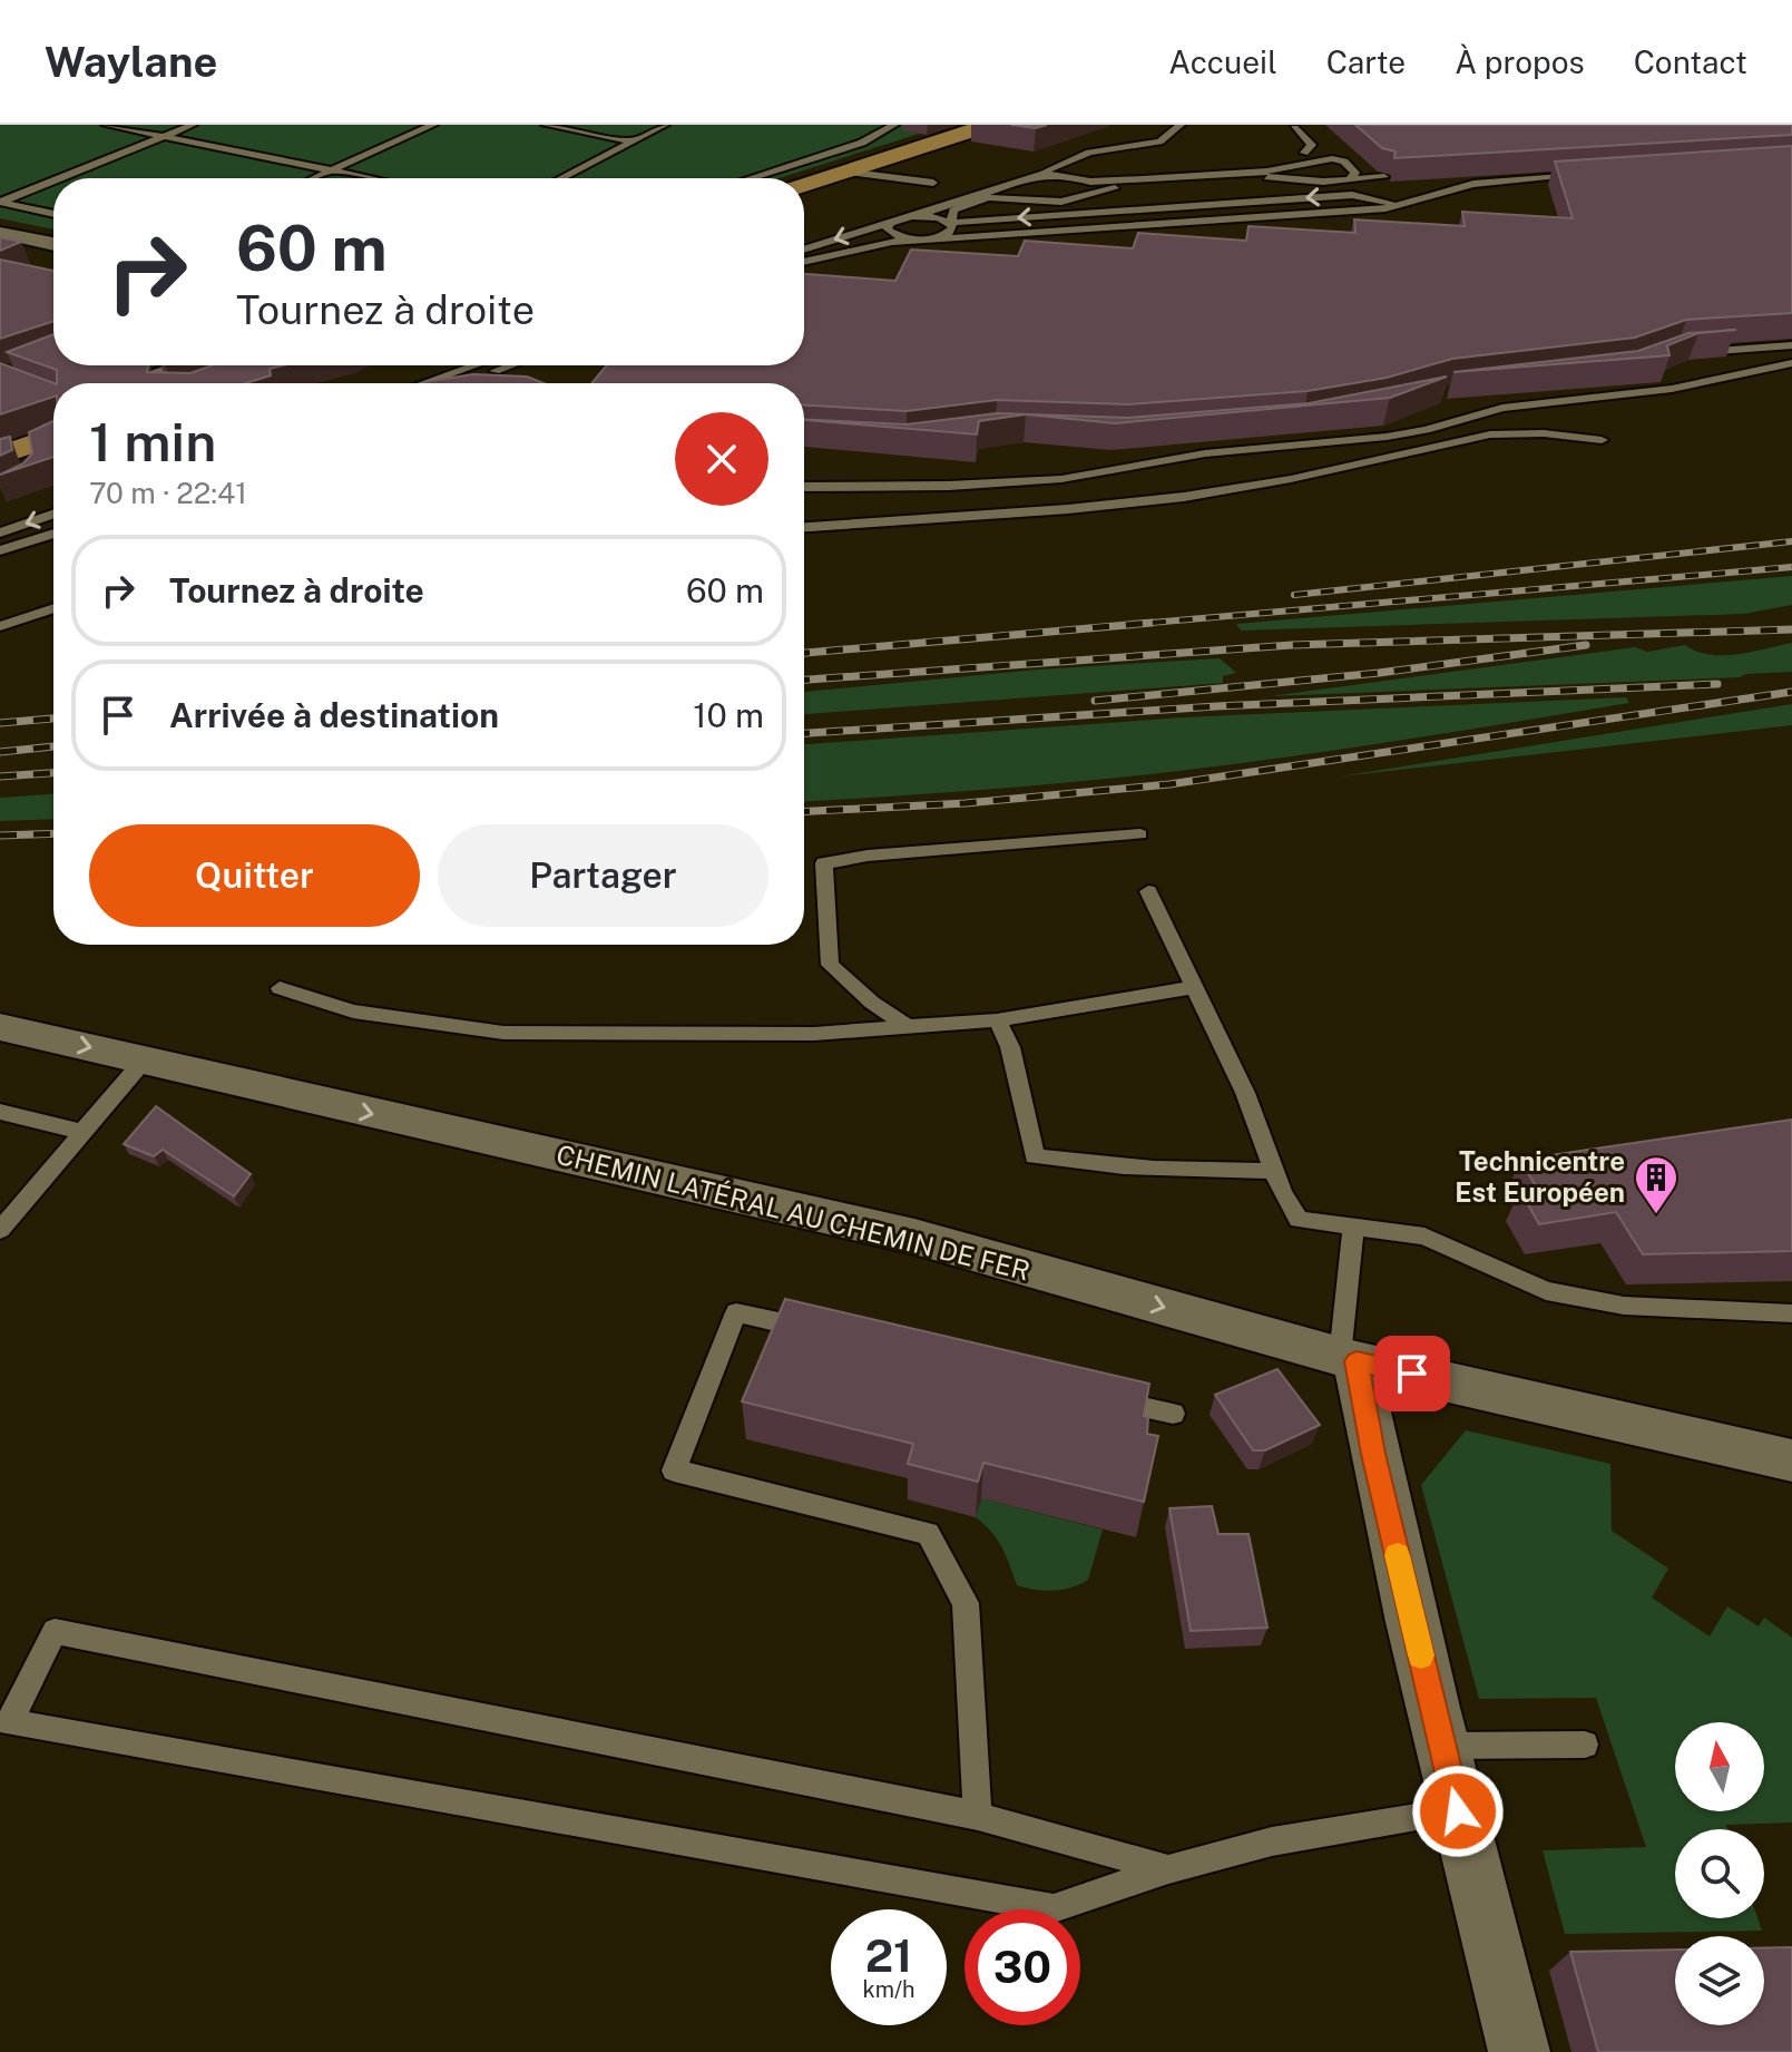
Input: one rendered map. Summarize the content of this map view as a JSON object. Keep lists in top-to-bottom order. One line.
{"streets":{"street":["CHEMIN LATÉRAL AU CHEMIN DE FER"]},"one_way":["CHEMIN LATÉRAL AU CHEMIN DE FER"],"places":{"building":["Technicentre Est Européen"]},"north":"top","page":{"header":"Waylane","nav":["Accueil","Carte","À propos","Contact"],"turn":["60 m","Tournez à droite"],"heading":["1 min","70 m · 22:41"],"list":[{"name":"Tournez à droite","value":"60 m"},{"name":"Arrivée à destination","value":"10 m"}],"buttons":["Quitter","Partager"],"speed":"21 km/h","limit":"30"}}
